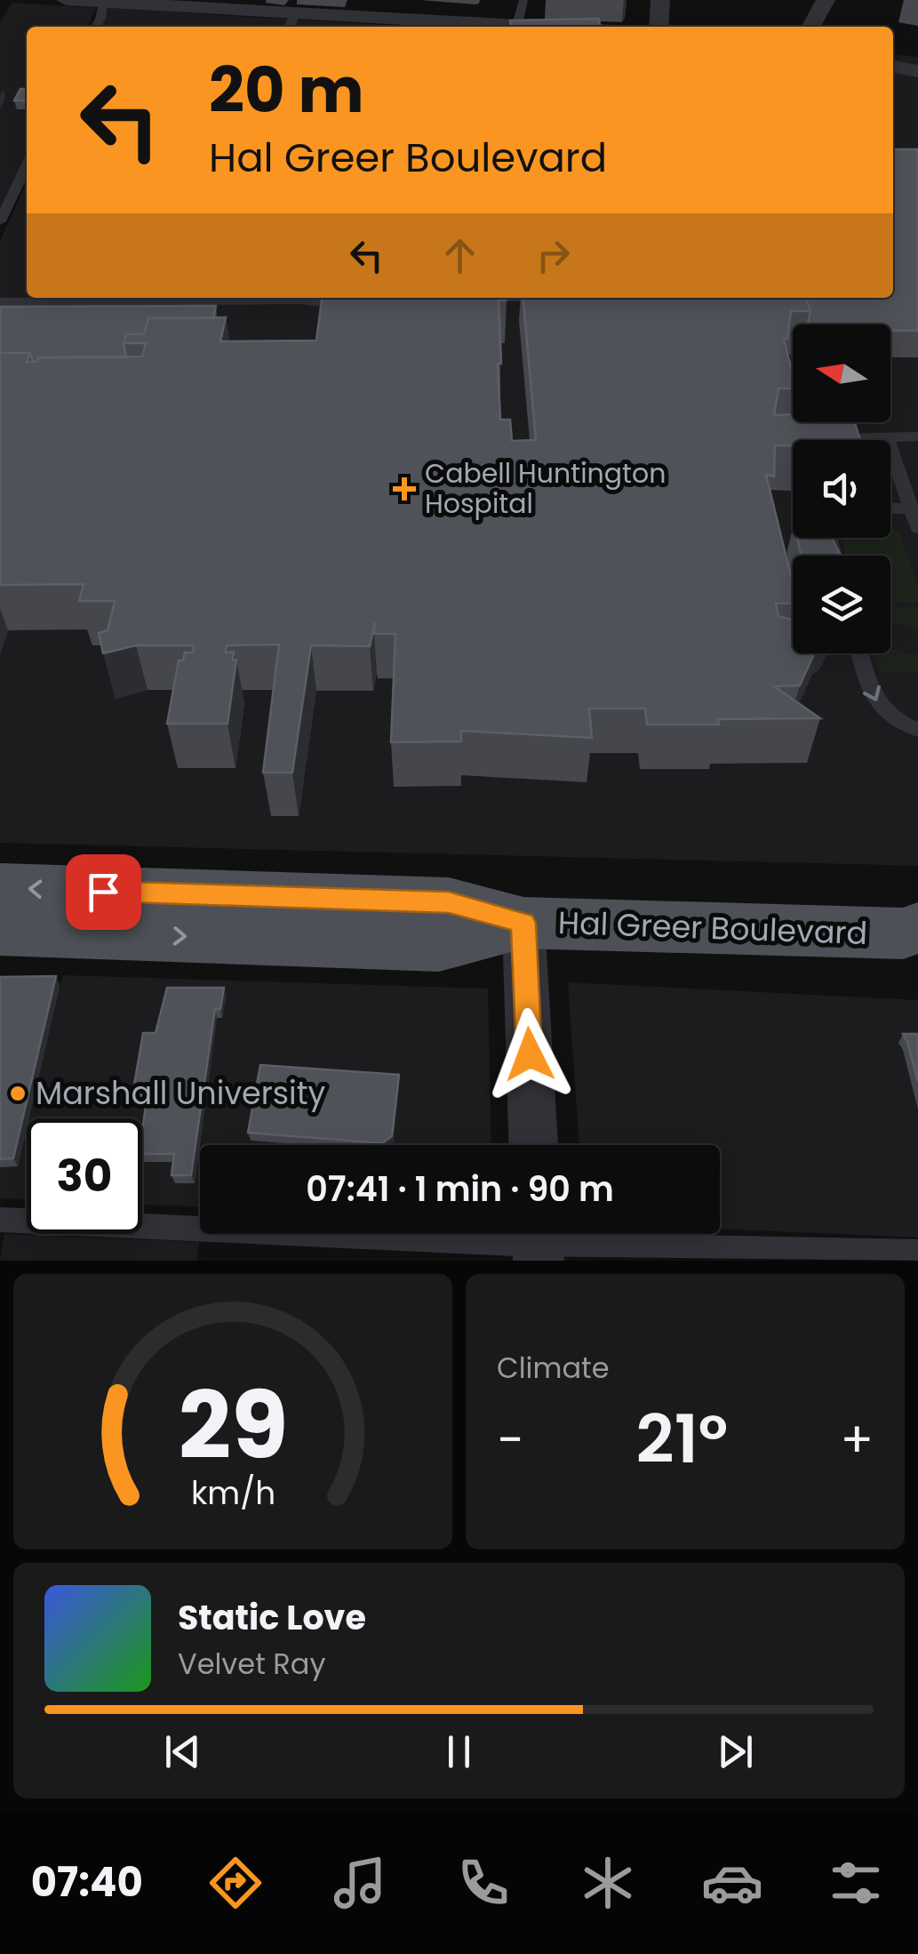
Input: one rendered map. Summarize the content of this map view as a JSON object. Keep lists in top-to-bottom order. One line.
{"streets":{"main road":["Hal Greer Boulevard"]},"places":{"health":["Cabell Huntington Hospital"],"other":["Marshall University"]},"north":"left","page":{"turn":["20 m","Hal Greer Boulevard"],"limit":"30","trip":"07:41 · 1 min · 90 m","tile":"Climate","heat":["−","21°","+"],"song":["Static Love","Velvet Ray"],"tabs":"07:40","gauge":["29","km/h"]}}
